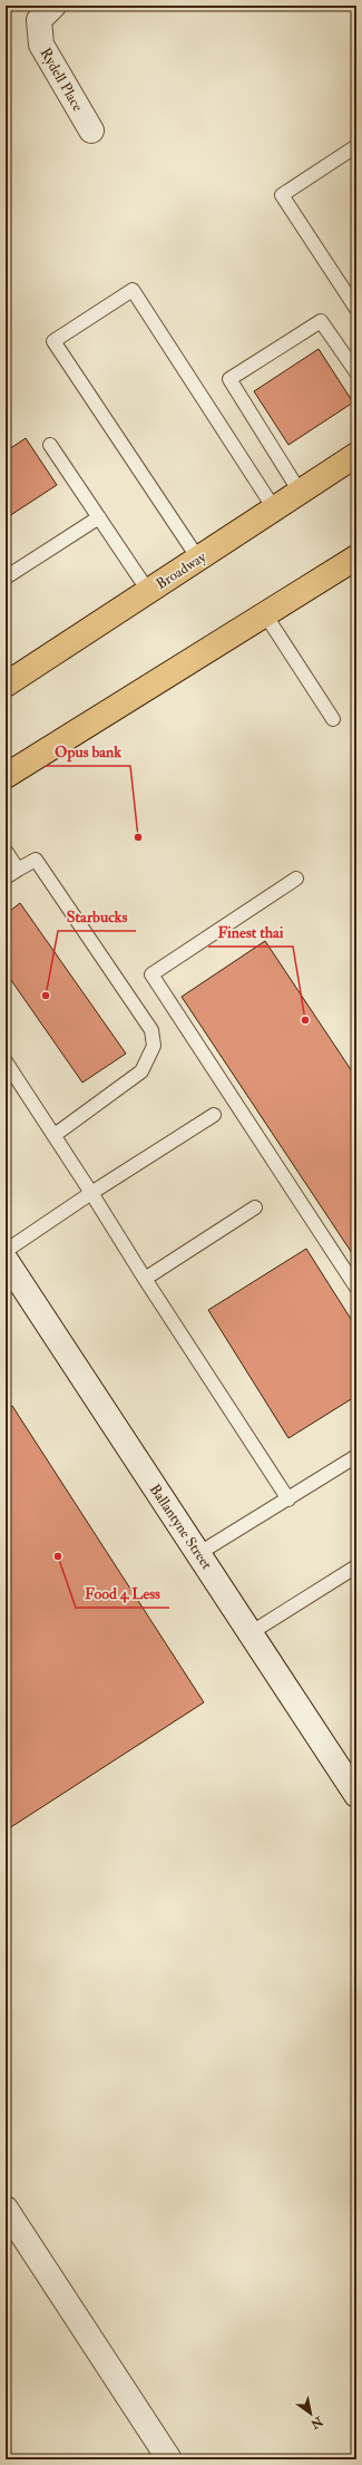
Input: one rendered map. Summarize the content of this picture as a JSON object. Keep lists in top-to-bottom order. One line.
{"streets":{"main road":["Rydell Place","Broadway","Ballantyne Street"]},"places":["Opus bank","Starbucks","Finest thai","Food 4 Less"],"north":"bottom right"}
